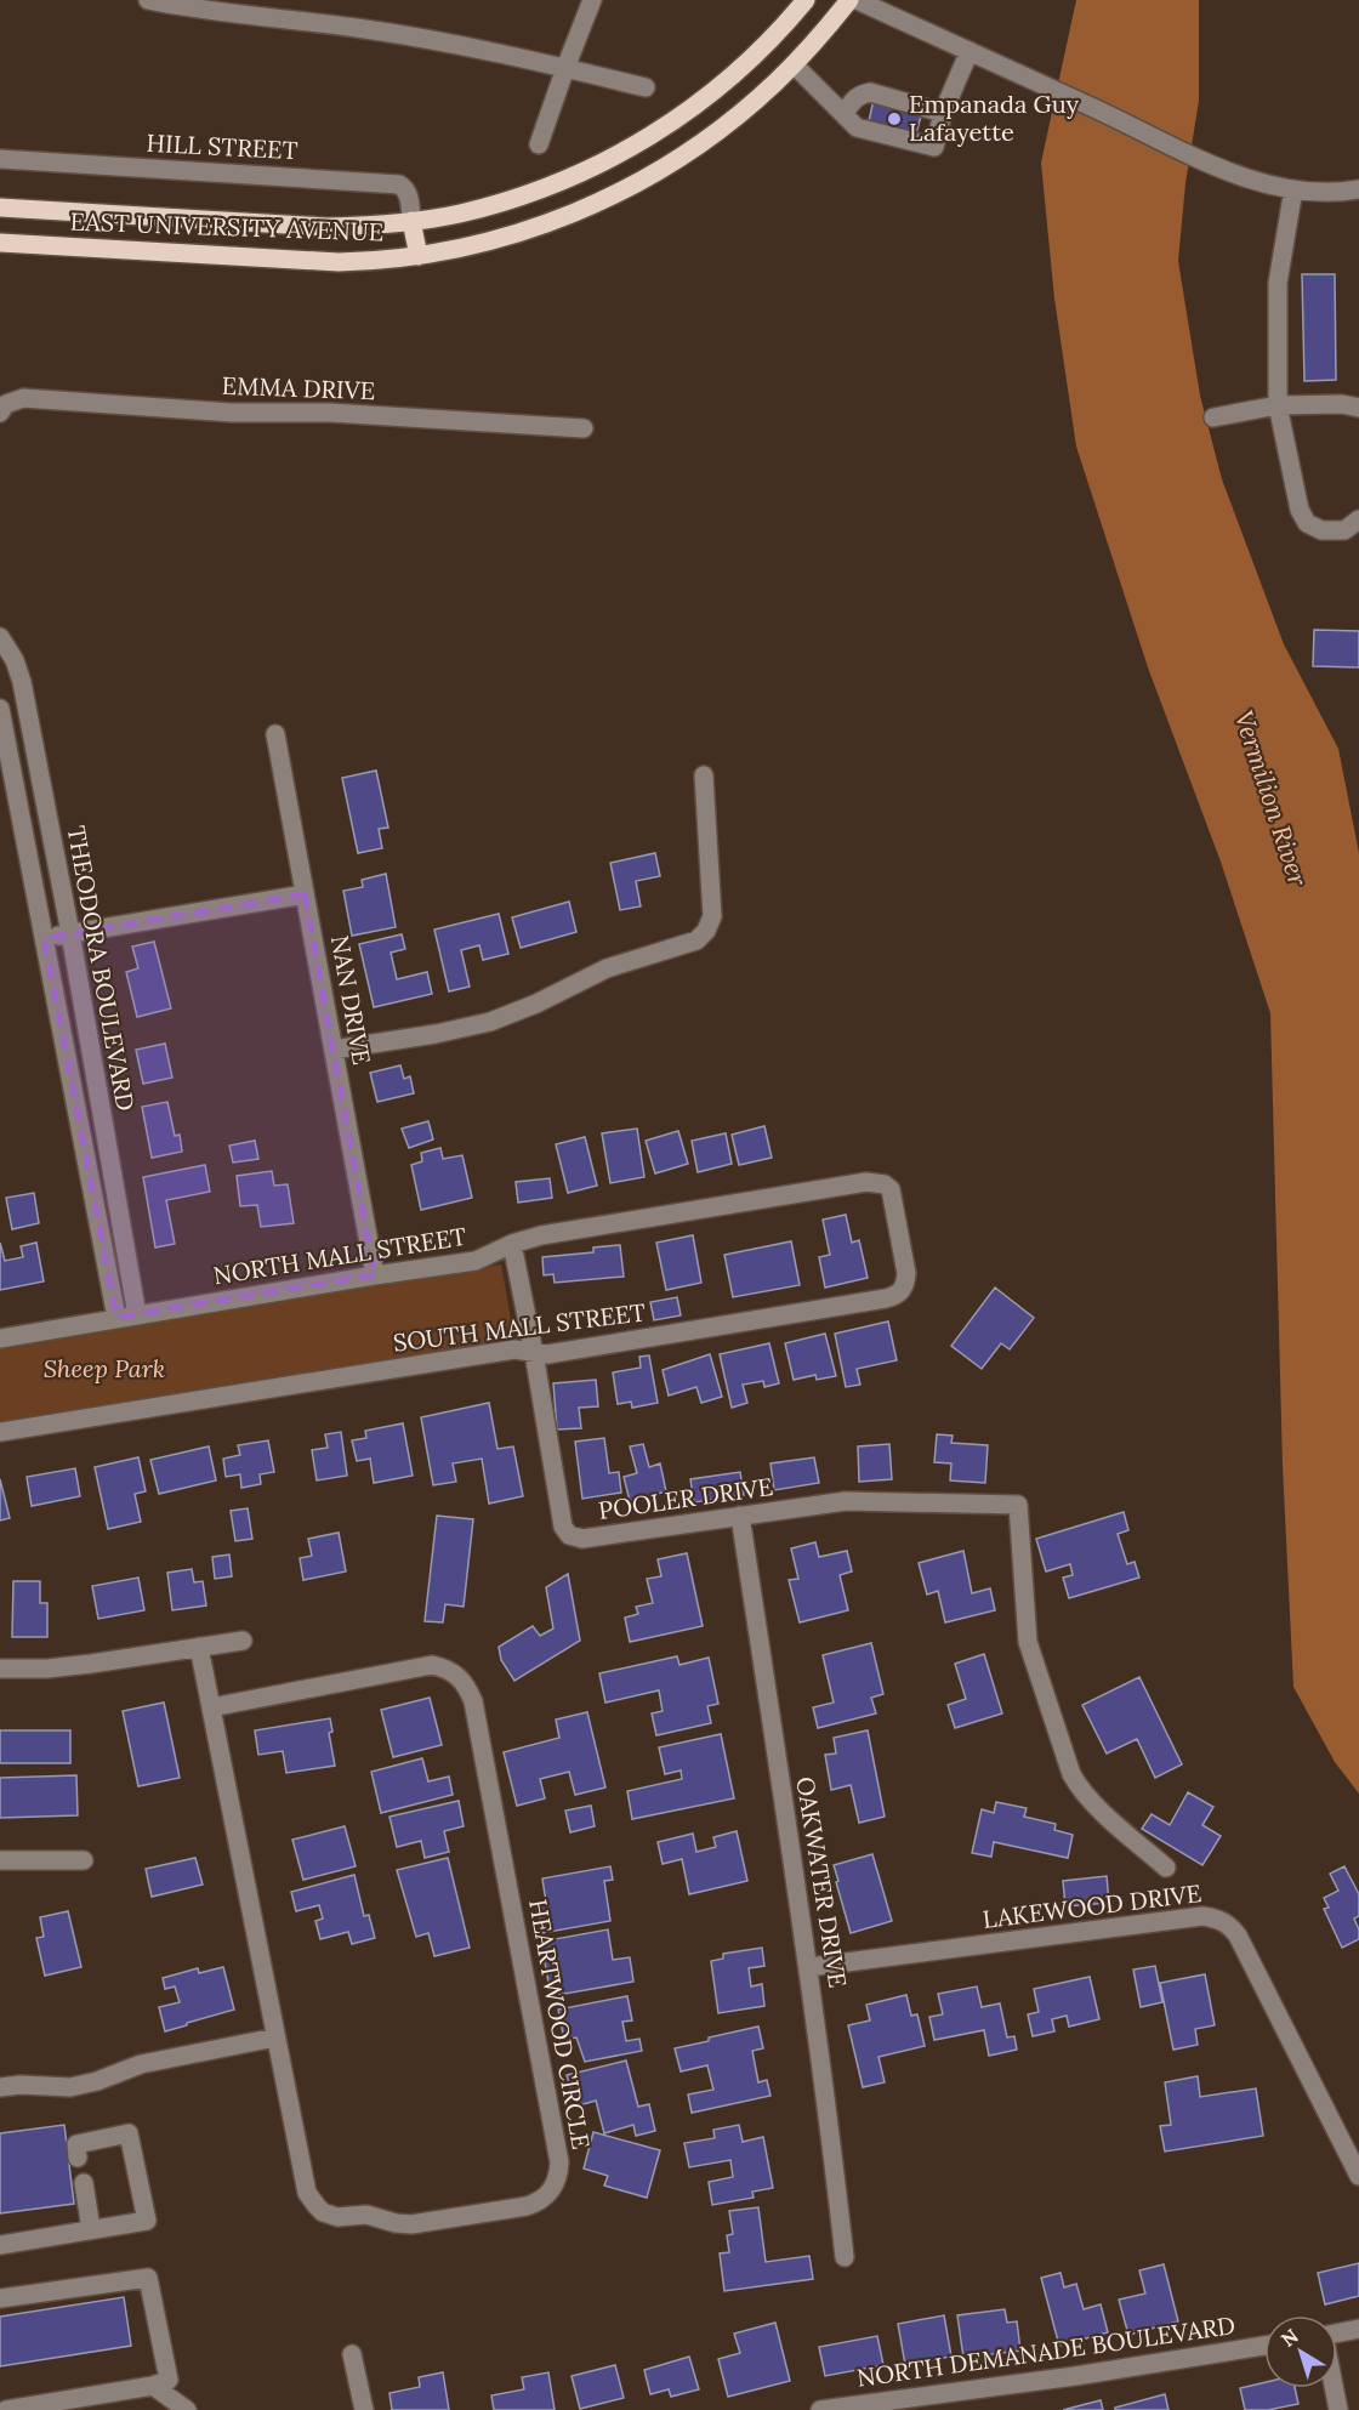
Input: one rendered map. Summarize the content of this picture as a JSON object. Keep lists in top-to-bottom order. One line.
{"streets":{"main road":["EAST UNIVERSITY AVENUE"],"street":["HILL STREET","EMMA DRIVE","THEODORA BOULEVARD","NAN DRIVE","NORTH MALL STREET","SOUTH MALL STREET","POOLER DRIVE","OAKWATER DRIVE","LAKEWOOD DRIVE","HEARTWOOD CIRCLE","NORTH DEMANADE BOULEVARD"]},"crossings":[["HILL STREET","EAST UNIVERSITY AVENUE"],["THEODORA BOULEVARD","NORTH MALL STREET"],["NAN DRIVE","NORTH MALL STREET"],["NORTH MALL STREET","SOUTH MALL STREET"],["NORTH MALL STREET","POOLER DRIVE"],["SOUTH MALL STREET","POOLER DRIVE"],["POOLER DRIVE","OAKWATER DRIVE"],["OAKWATER DRIVE","LAKEWOOD DRIVE"]],"water":["Vermilion River"],"parks":["Sheep Park"],"places":["Empanada Guy Lafayette"],"north":"top left"}
